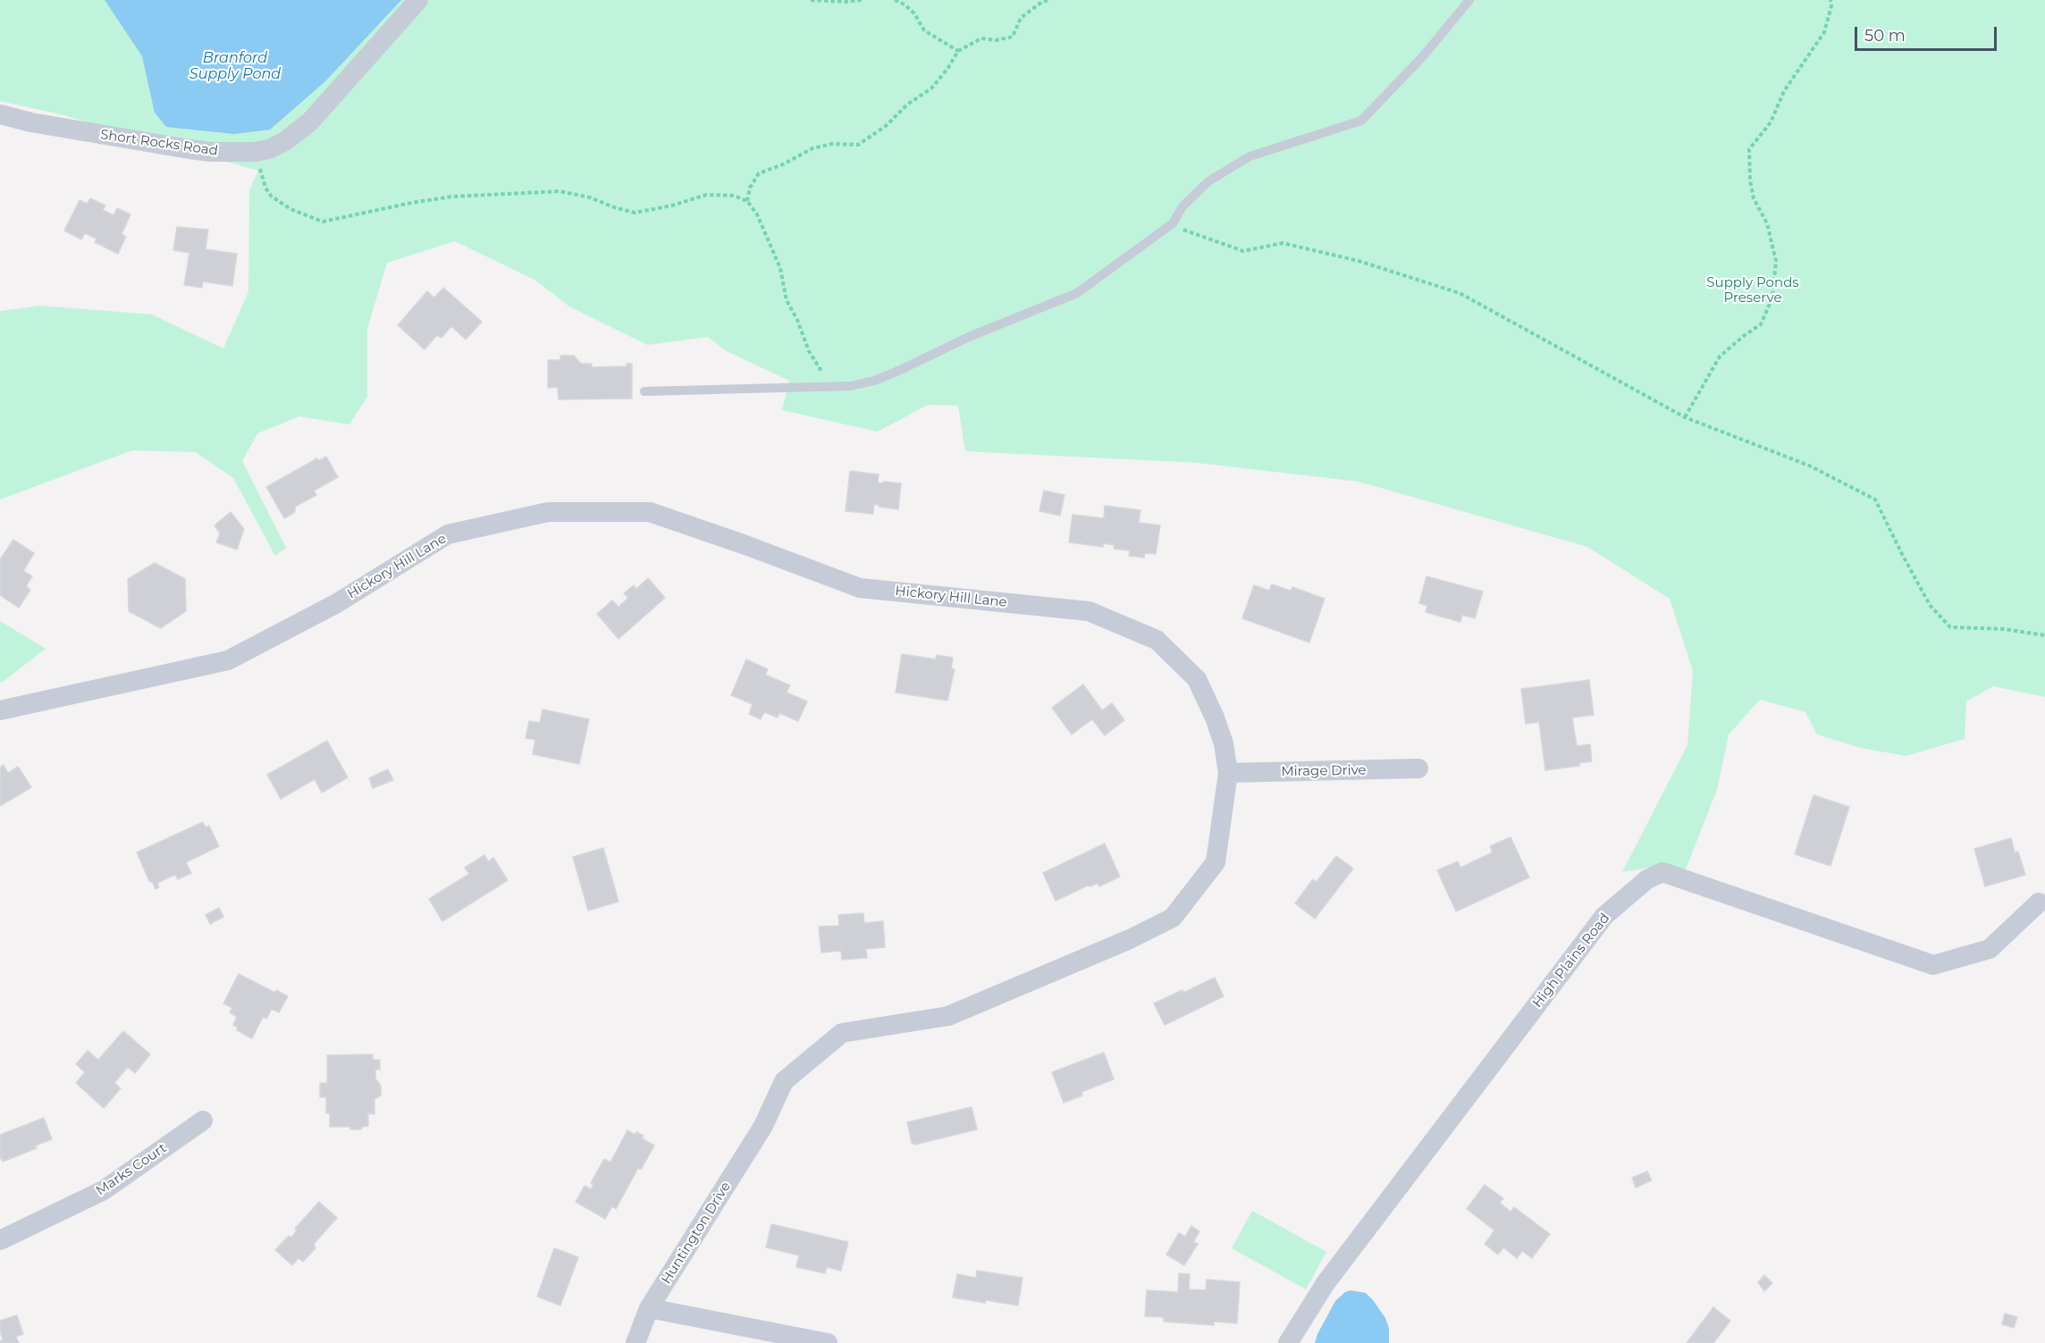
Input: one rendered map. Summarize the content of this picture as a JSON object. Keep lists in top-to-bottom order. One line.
{"streets":{"street":["Short Rocks Road","Hickory Hill Lane","Mirage Drive","High Plains Road","Marks Court","Huntington Drive"]},"crossings":[["Hickory Hill Lane","Mirage Drive"],["Hickory Hill Lane","Huntington Drive"]],"water":["Branford Supply Pond"],"parks":["Supply Ponds Preserve"],"scale_bar":"50 m"}
